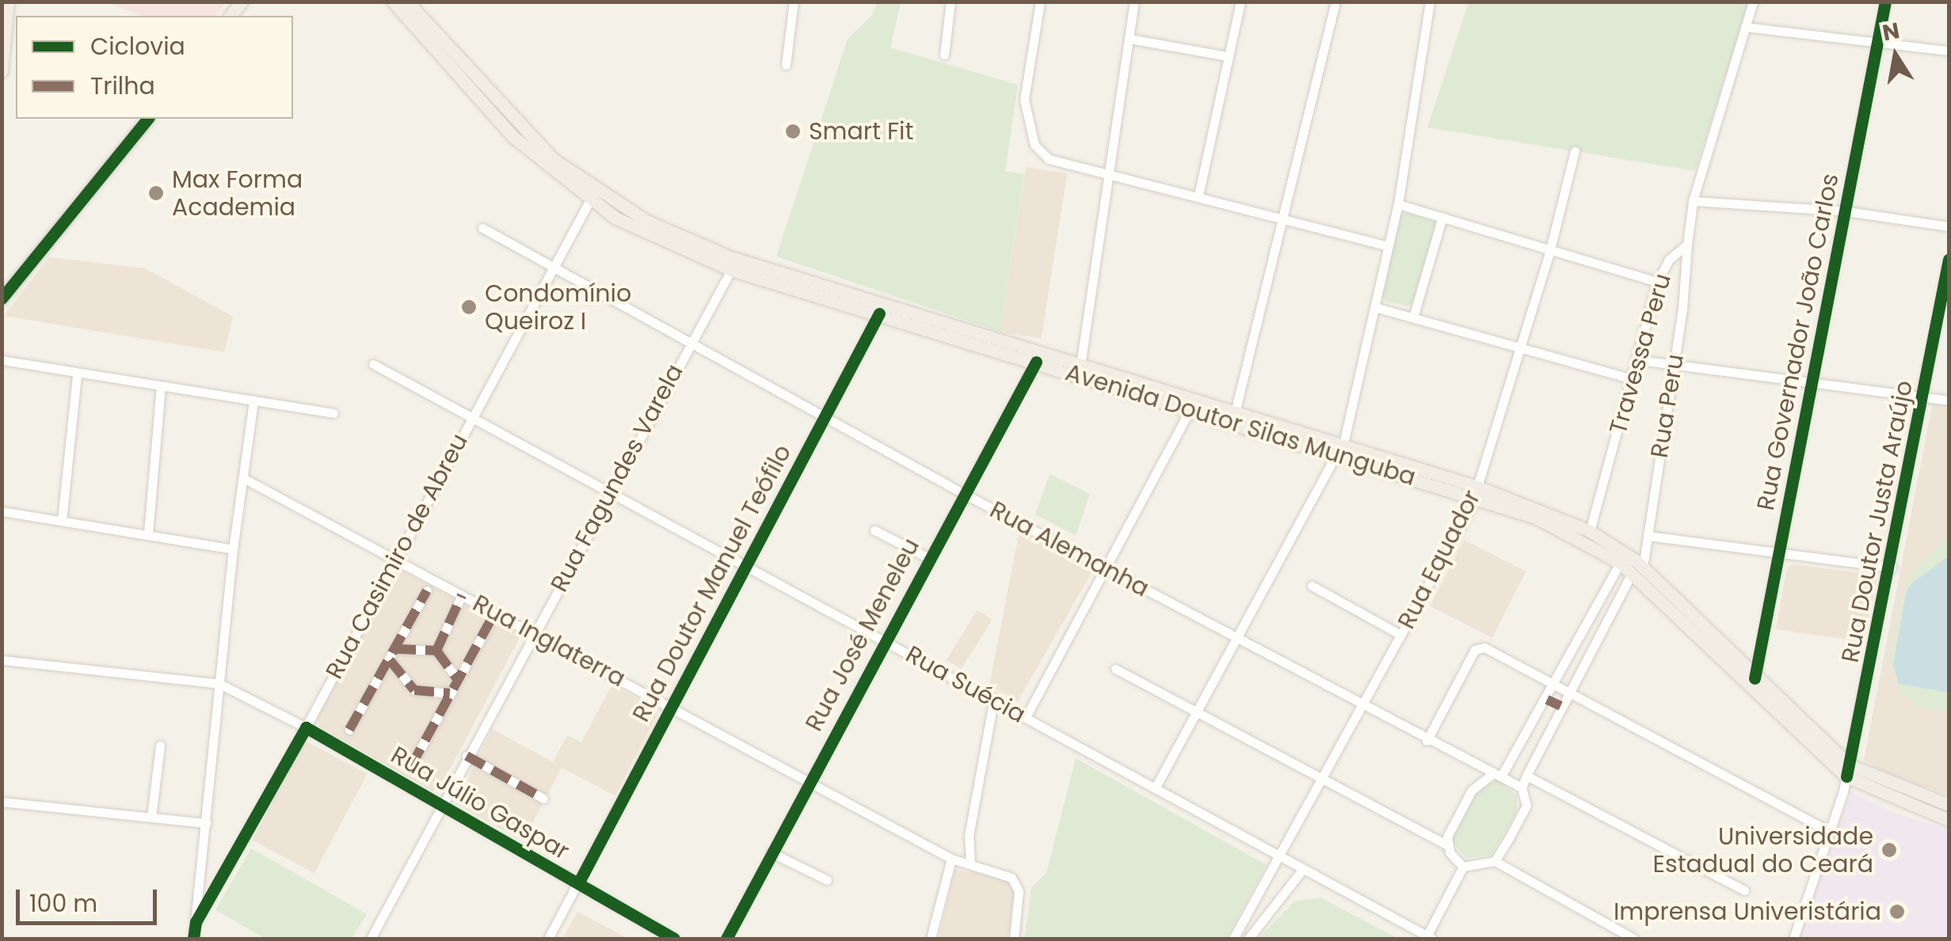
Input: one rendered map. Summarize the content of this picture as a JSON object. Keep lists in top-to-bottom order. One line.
{"streets":{"main road":["Avenida Doutor Silas Munguba"],"street":["Rua Governador João Carlos","Travessa Peru","Rua Peru","Rua Fagundes Varela","Rua Doutor Justa Araújo","Rua Alemanha","Rua Casimiro de Abreu","Rua Equador","Rua Doutor Manuel Teófilo","Rua José Meneleu","Rua Inglaterra","Rua Suécia","Rua Júlio Gaspar"]},"crossings":[["Rua Governador João Carlos","Avenida Doutor Silas Munguba"],["Travessa Peru","Rua Peru"],["Travessa Peru","Avenida Doutor Silas Munguba"],["Rua Peru","Avenida Doutor Silas Munguba"],["Avenida Doutor Silas Munguba","Rua Fagundes Varela"],["Avenida Doutor Silas Munguba","Rua Doutor Justa Araújo"],["Avenida Doutor Silas Munguba","Rua Casimiro de Abreu"],["Avenida Doutor Silas Munguba","Rua Equador"],["Avenida Doutor Silas Munguba","Rua Doutor Manuel Teófilo"],["Avenida Doutor Silas Munguba","Rua José Meneleu"],["Rua Fagundes Varela","Rua Alemanha"],["Rua Fagundes Varela","Rua Inglaterra"],["Rua Fagundes Varela","Rua Suécia"],["Rua Fagundes Varela","Rua Júlio Gaspar"],["Rua Alemanha","Rua Casimiro de Abreu"],["Rua Alemanha","Rua Equador"],["Rua Alemanha","Rua Doutor Manuel Teófilo"],["Rua Alemanha","Rua José Meneleu"],["Rua Casimiro de Abreu","Rua Inglaterra"],["Rua Casimiro de Abreu","Rua Suécia"],["Rua Casimiro de Abreu","Rua Júlio Gaspar"],["Rua Equador","Rua Suécia"],["Rua Doutor Manuel Teófilo","Rua Inglaterra"],["Rua Doutor Manuel Teófilo","Rua Suécia"],["Rua Doutor Manuel Teófilo","Rua Júlio Gaspar"],["Rua José Meneleu","Rua Inglaterra"],["Rua José Meneleu","Rua Suécia"]],"places":["Smart Fit","Max Forma Academia","Condomínio Queiroz I","Universidade Estadual do Ceará","Imprensa Univeristária"],"legend":["Ciclovia","Trilha"],"scale_bar":"100 m","north":"top"}
